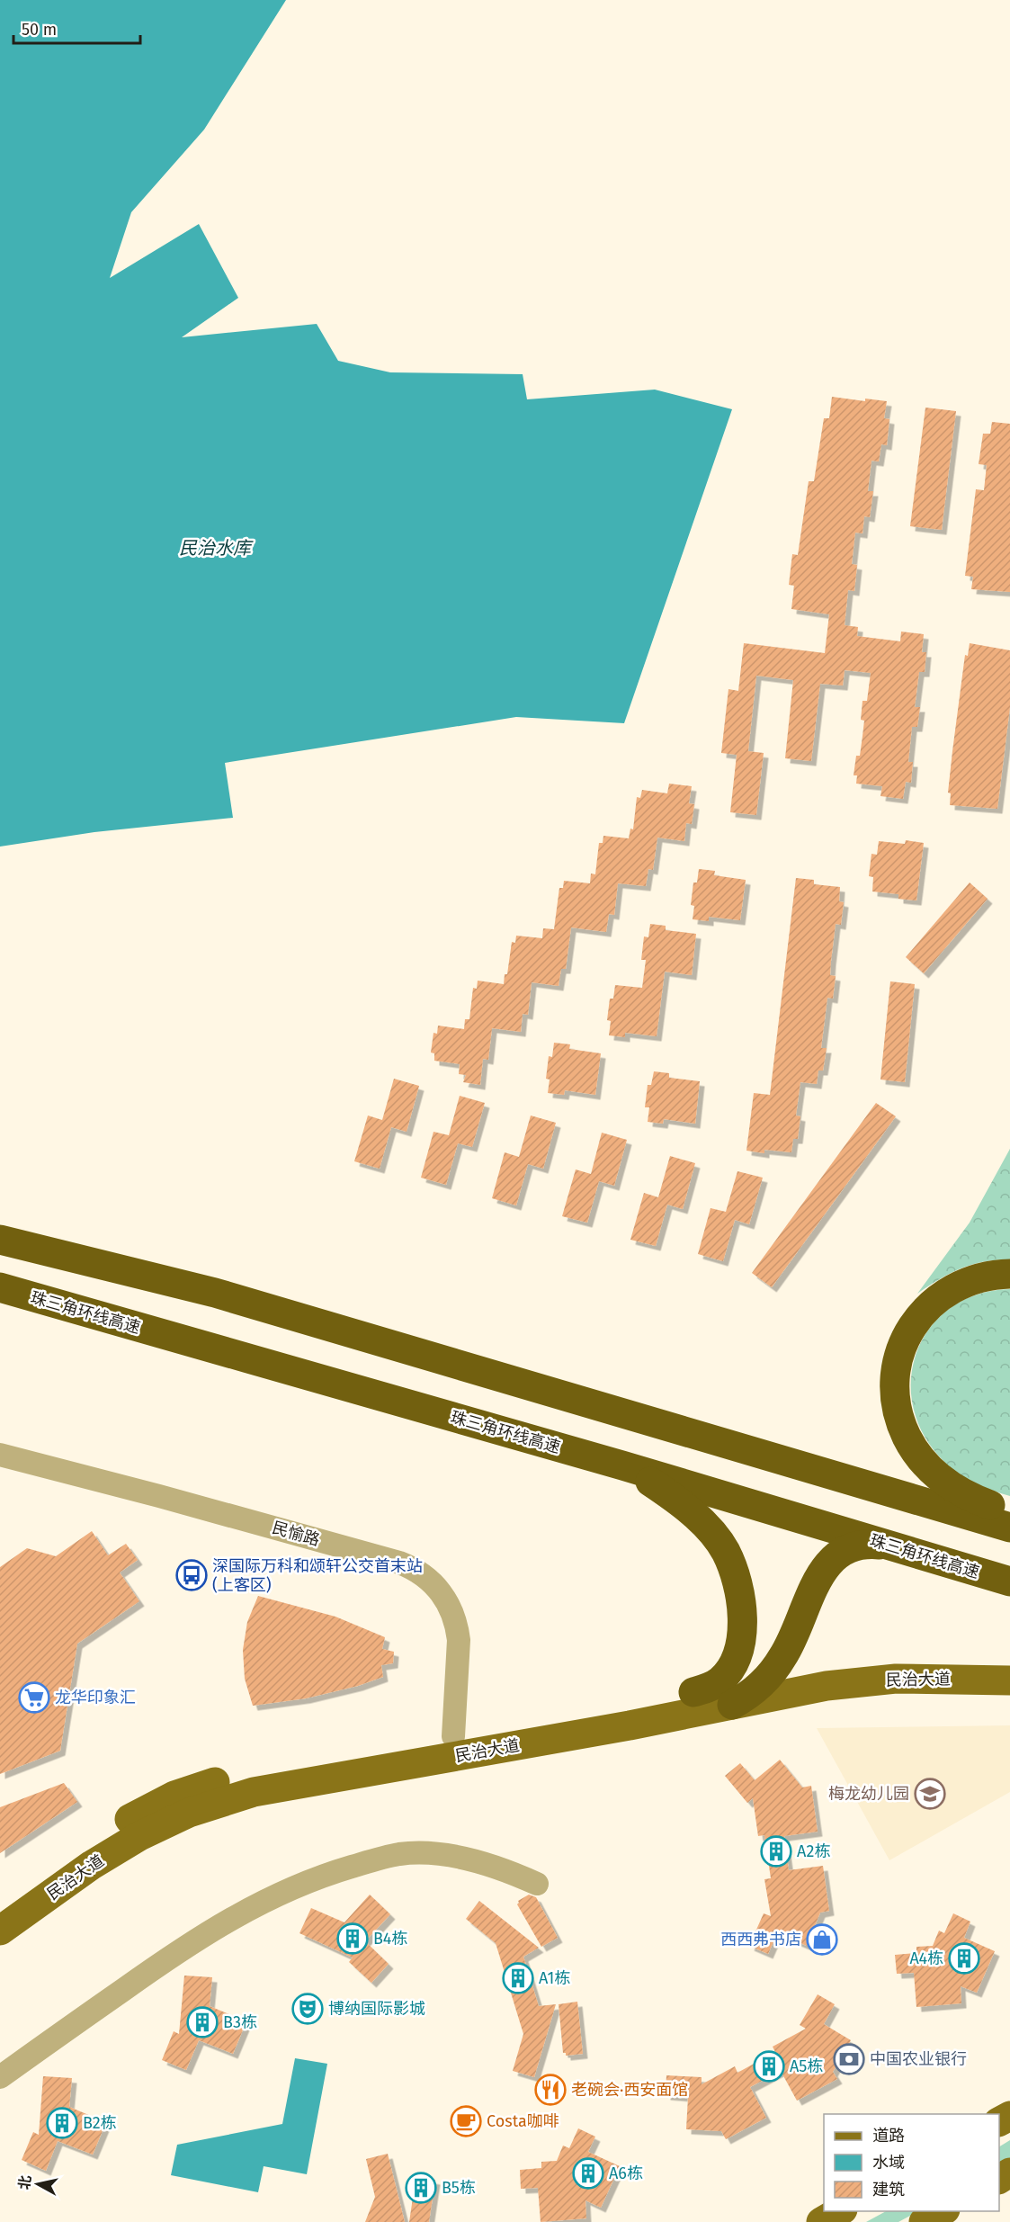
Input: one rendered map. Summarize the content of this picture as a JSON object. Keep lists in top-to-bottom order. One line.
{"streets":{"highway":["珠三角环线高速"],"main road":["民治大道"],"street":["民愉路"]},"crossings":[["民愉路","民治大道"]],"water":["民治水库"],"places":{"bus stop":["深国际万科和颂轩公交首末站 (上客区)"],"supermarket":["龙华印象汇"],"school or university":["梅龙幼儿园"],"building":["A2栋","B4栋","A4栋","A1栋","B3栋","A5栋","B2栋","A6栋","B5栋"],"shop":["西西弗书店"],"theatre":["博纳国际影城"],"bank":["中国农业银行"],"restaurant":["老碗会·西安面馆"],"cafe":["Costa咖啡"]},"legend":["道路","水域","建筑"],"scale_bar":"50 m","north":"left"}
